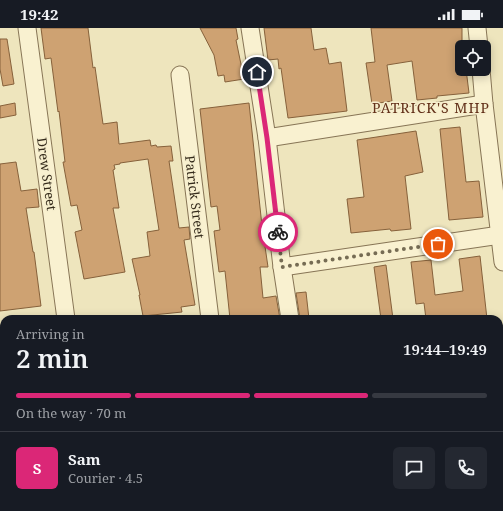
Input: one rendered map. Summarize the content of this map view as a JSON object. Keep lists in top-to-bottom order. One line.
{"streets":{"street":["Drew Street","Patrick Street"]},"districts":["PATRICK'S MHP"],"page":{"status":"19:42","heading":["2 min","Arriving in","19:44–19:49"],"panel":["Sam","Courier · 4.5"],"bar":"On the way · 70 m","round":"S"}}
